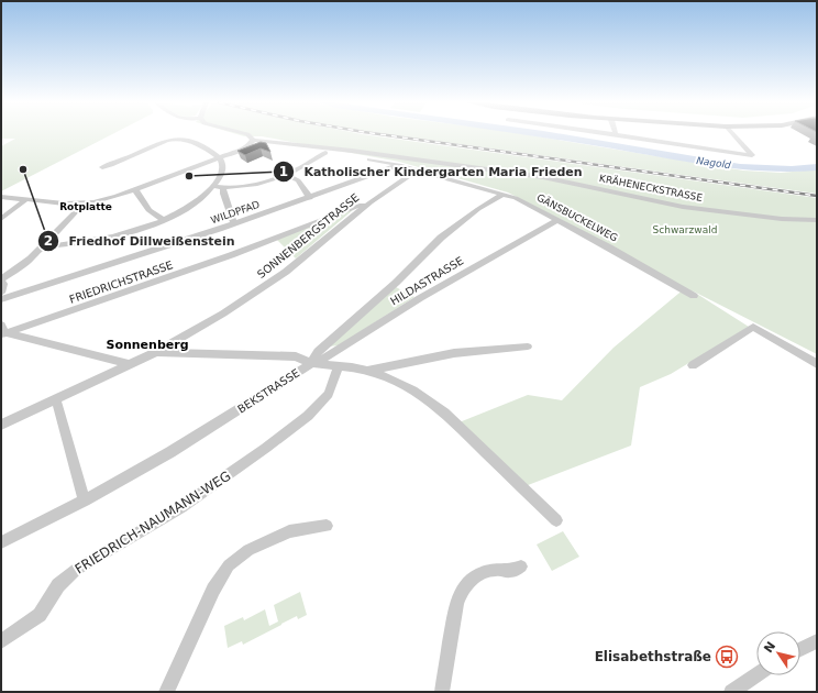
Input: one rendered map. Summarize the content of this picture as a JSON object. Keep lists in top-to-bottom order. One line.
{"streets":{"street":["KRÄHENECKSTRASSE","WILDPFAD","GÄNSBUCKELWEG","SONNENBERGSTRASSE","HILDASTRASSE","FRIEDRICHSTRASSE","BEKSTRASSE","FRIEDRICH-NAUMANN-WEG"]},"crossings":[["KRÄHENECKSTRASSE","GÄNSBUCKELWEG"],["WILDPFAD","GÄNSBUCKELWEG"],["GÄNSBUCKELWEG","SONNENBERGSTRASSE"],["GÄNSBUCKELWEG","HILDASTRASSE"],["GÄNSBUCKELWEG","BEKSTRASSE"],["SONNENBERGSTRASSE","FRIEDRICHSTRASSE"],["HILDASTRASSE","BEKSTRASSE"]],"districts":["Rotplatte","Sonnenberg"],"water":["Nagold"],"parks":["Schwarzwald"],"places":{"other":["Friedhof Dillweißenstein","Katholischer Kindergarten Maria Frieden"],"bus stop":["Elisabethstraße"]},"north":"top left"}
